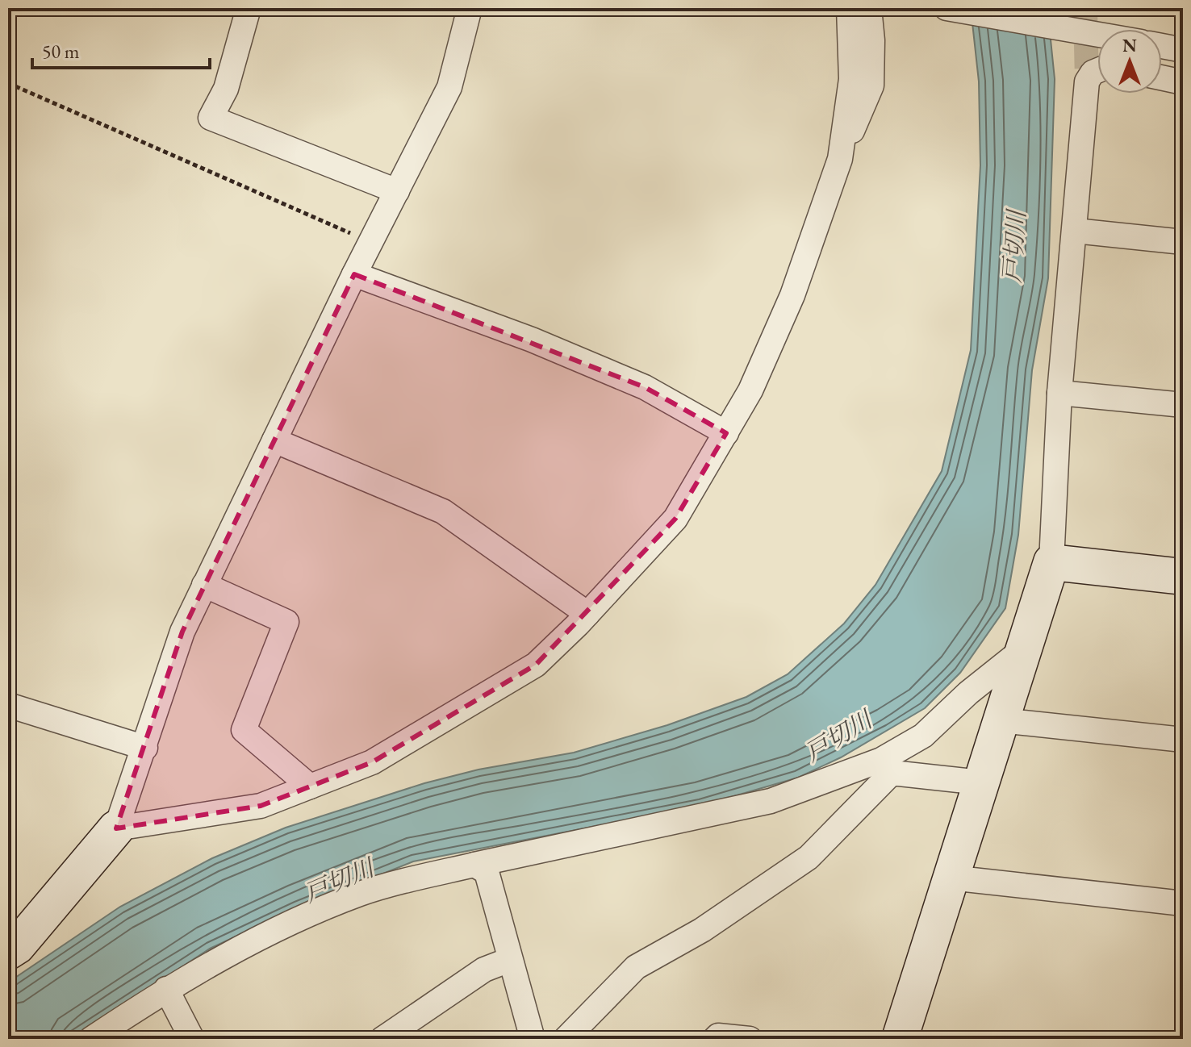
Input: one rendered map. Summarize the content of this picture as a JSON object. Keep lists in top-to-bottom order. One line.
{"water":["戸切川"],"scale_bar":"50 m","north":"top"}
